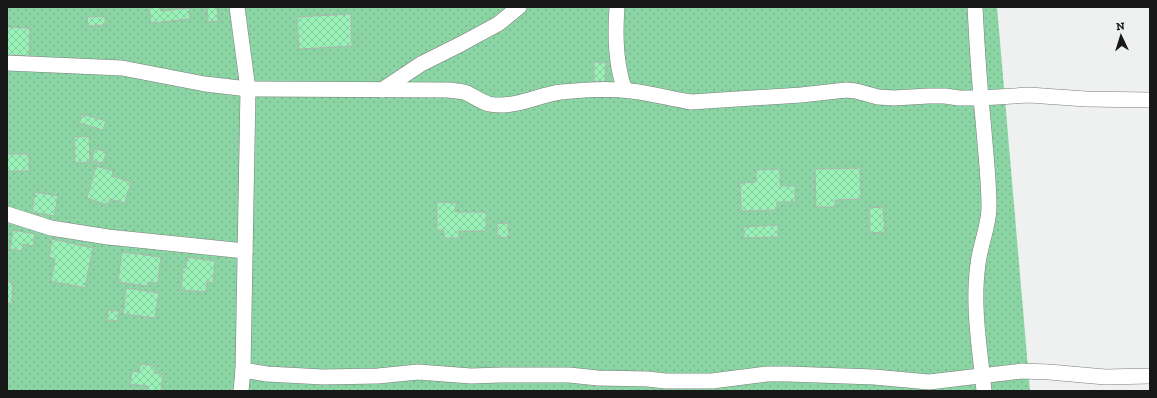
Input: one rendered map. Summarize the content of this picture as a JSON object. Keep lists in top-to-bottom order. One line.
{"north":"top"}
